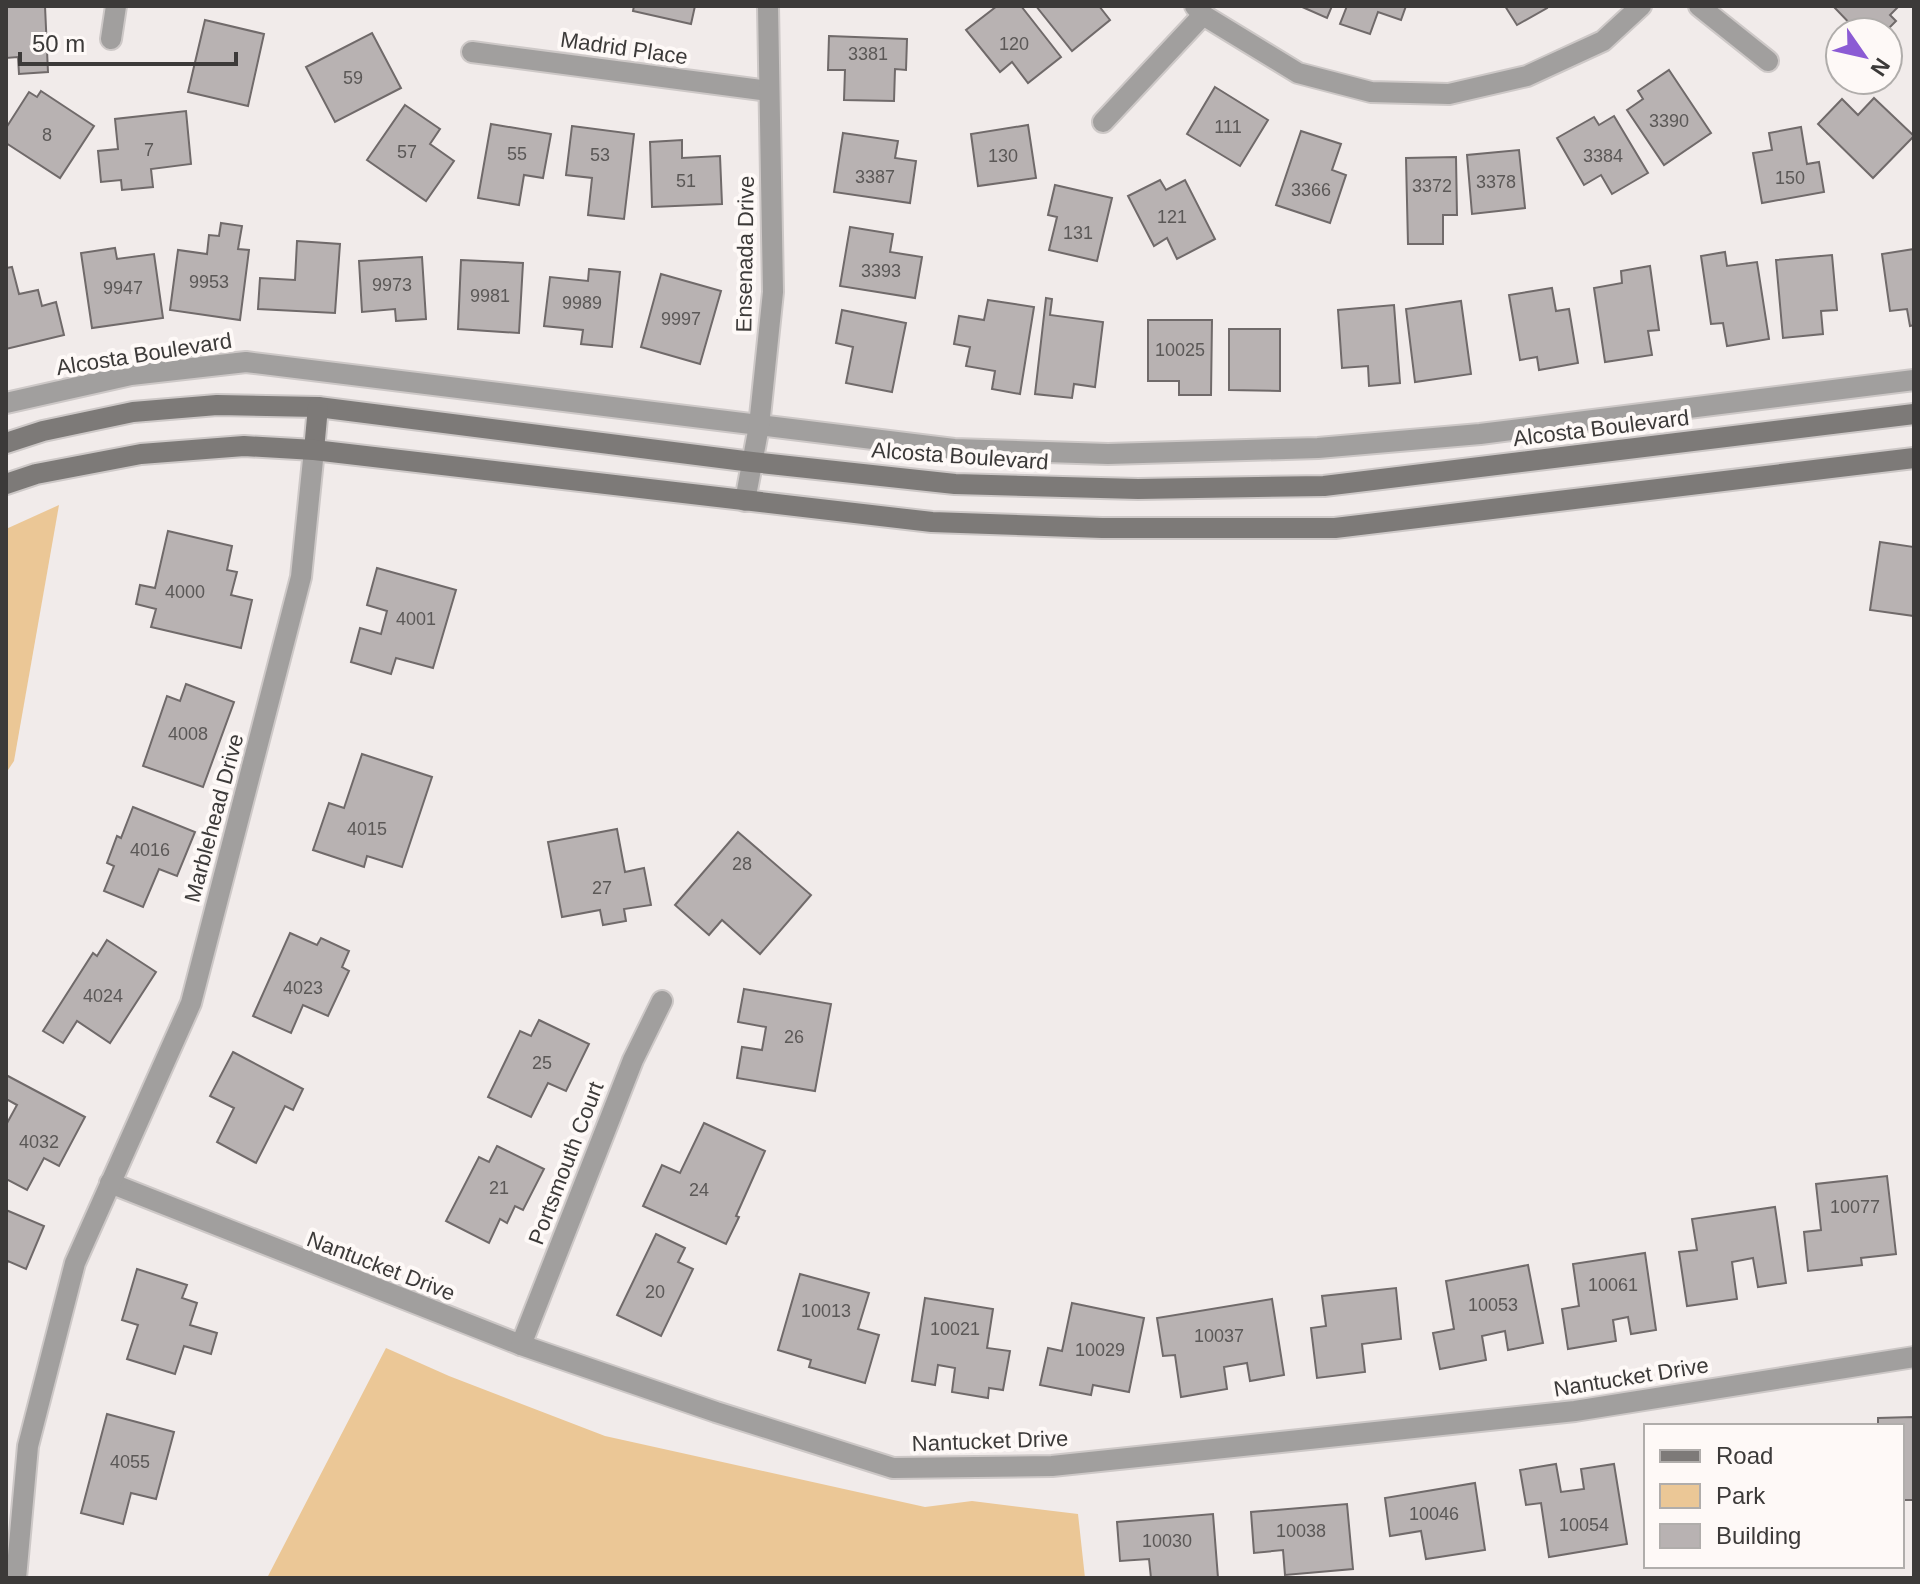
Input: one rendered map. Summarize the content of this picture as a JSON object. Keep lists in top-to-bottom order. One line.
{"streets":{"main road":["Alcosta Boulevard"],"street":["Madrid Place","Ensenada Drive","Marblehead Drive","Portsmouth Court","Nantucket Drive"]},"crossings":[["Madrid Place","Ensenada Drive"],["Ensenada Drive","Alcosta Boulevard"],["Marblehead Drive","Nantucket Drive"],["Portsmouth Court","Nantucket Drive"]],"house_numbers":["120","3381","59","3390","111","8","7","57","55","53","130","3384","3387","150","51","3378","3372","3366","121","131","3393","9953","9973","9947","9981","9989","9997","10025","4000","4001","4008","4015","4016","28","27","4023","4024","26","25","4032","21","24","10077","10061","20","10053","10013","10021","10037","10029","4055","10046","10054","10038","10030"],"legend":["Road","Park","Building"],"scale_bar":"50 m","north":"bottom right"}
